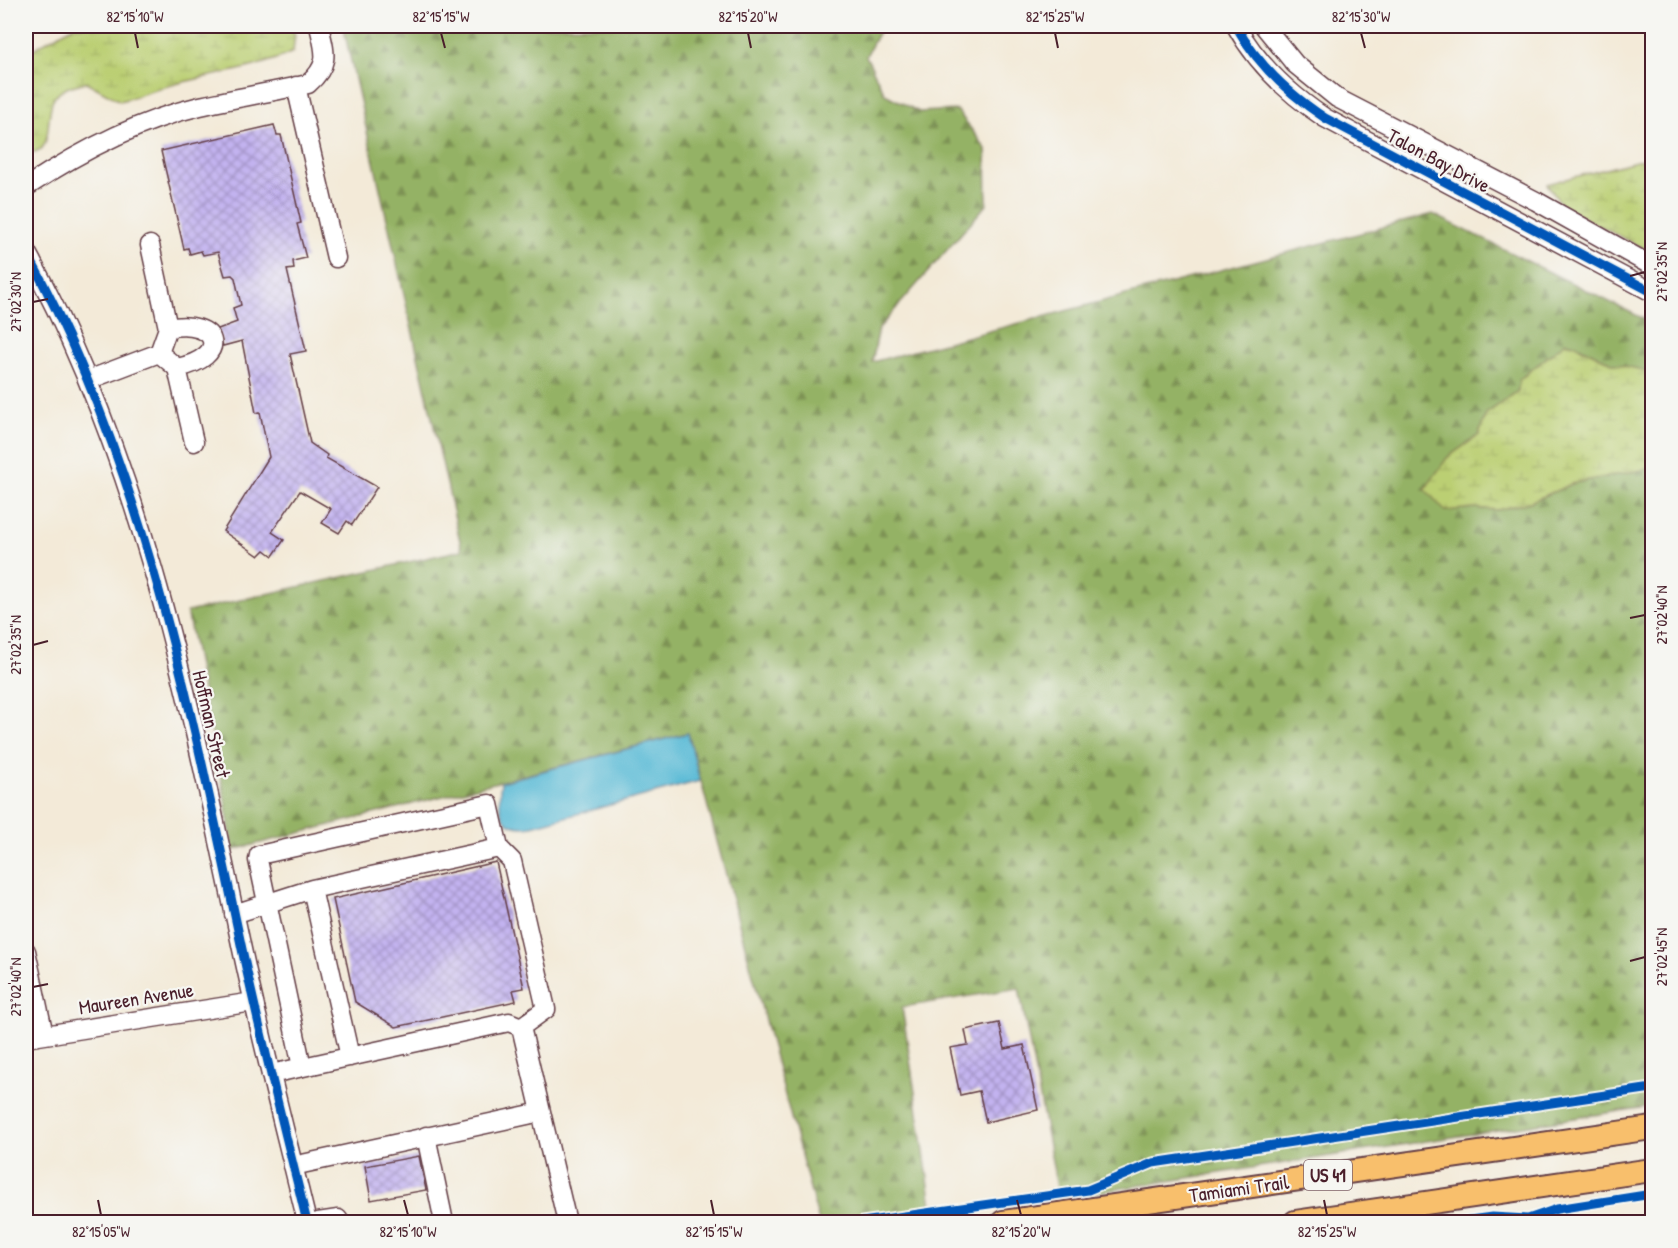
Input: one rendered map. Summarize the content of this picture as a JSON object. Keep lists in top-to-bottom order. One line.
{"streets":{"main road":["US 41","Tamiami Trail"],"street":["Talon Bay Drive","Hoffman Street","Maureen Avenue"]},"crossings":[["Hoffman Street","Maureen Avenue"]],"coordinates":["82°15'10\"W","82°15'15\"W","82°15'20\"W","82°15'25\"W","82°15'30\"W","27°02'35\"N","27°02'30\"N","27°02'40\"N","27°02'45\"N","82°15'05\"W"]}
